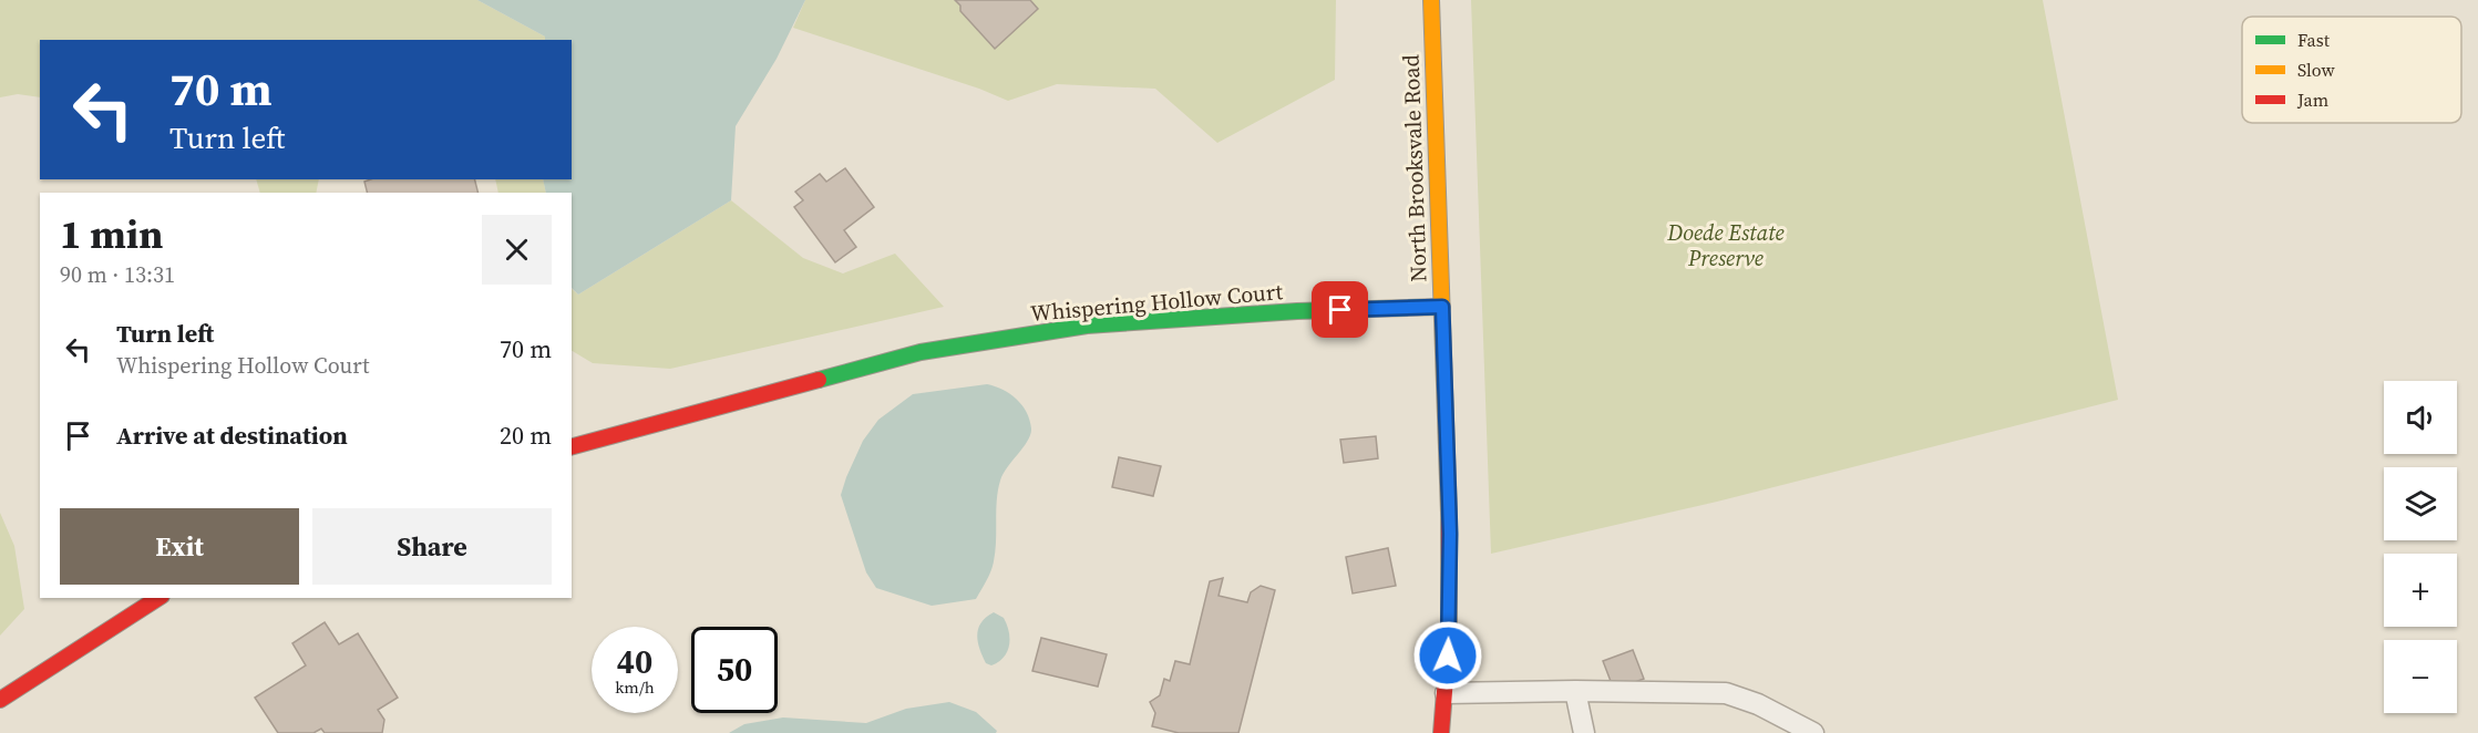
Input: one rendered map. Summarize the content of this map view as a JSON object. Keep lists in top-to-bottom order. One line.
{"streets":{"street":["North Brooksvale Road","Whispering Hollow Court"]},"crossings":[["North Brooksvale Road","Whispering Hollow Court"]],"parks":["Doede Estate Preserve"],"legend":["Fast","Slow","Jam"],"page":{"turn":["70 m","Turn left"],"heading":["1 min","90 m · 13:31"],"list":[{"name":"Turn left","note":"Whispering Hollow Court","value":"70 m"},{"name":"Arrive at destination","value":"20 m"}],"map_buttons":["+","−"],"buttons":["Exit","Share"],"speed":"40 km/h","limit":"50"}}
